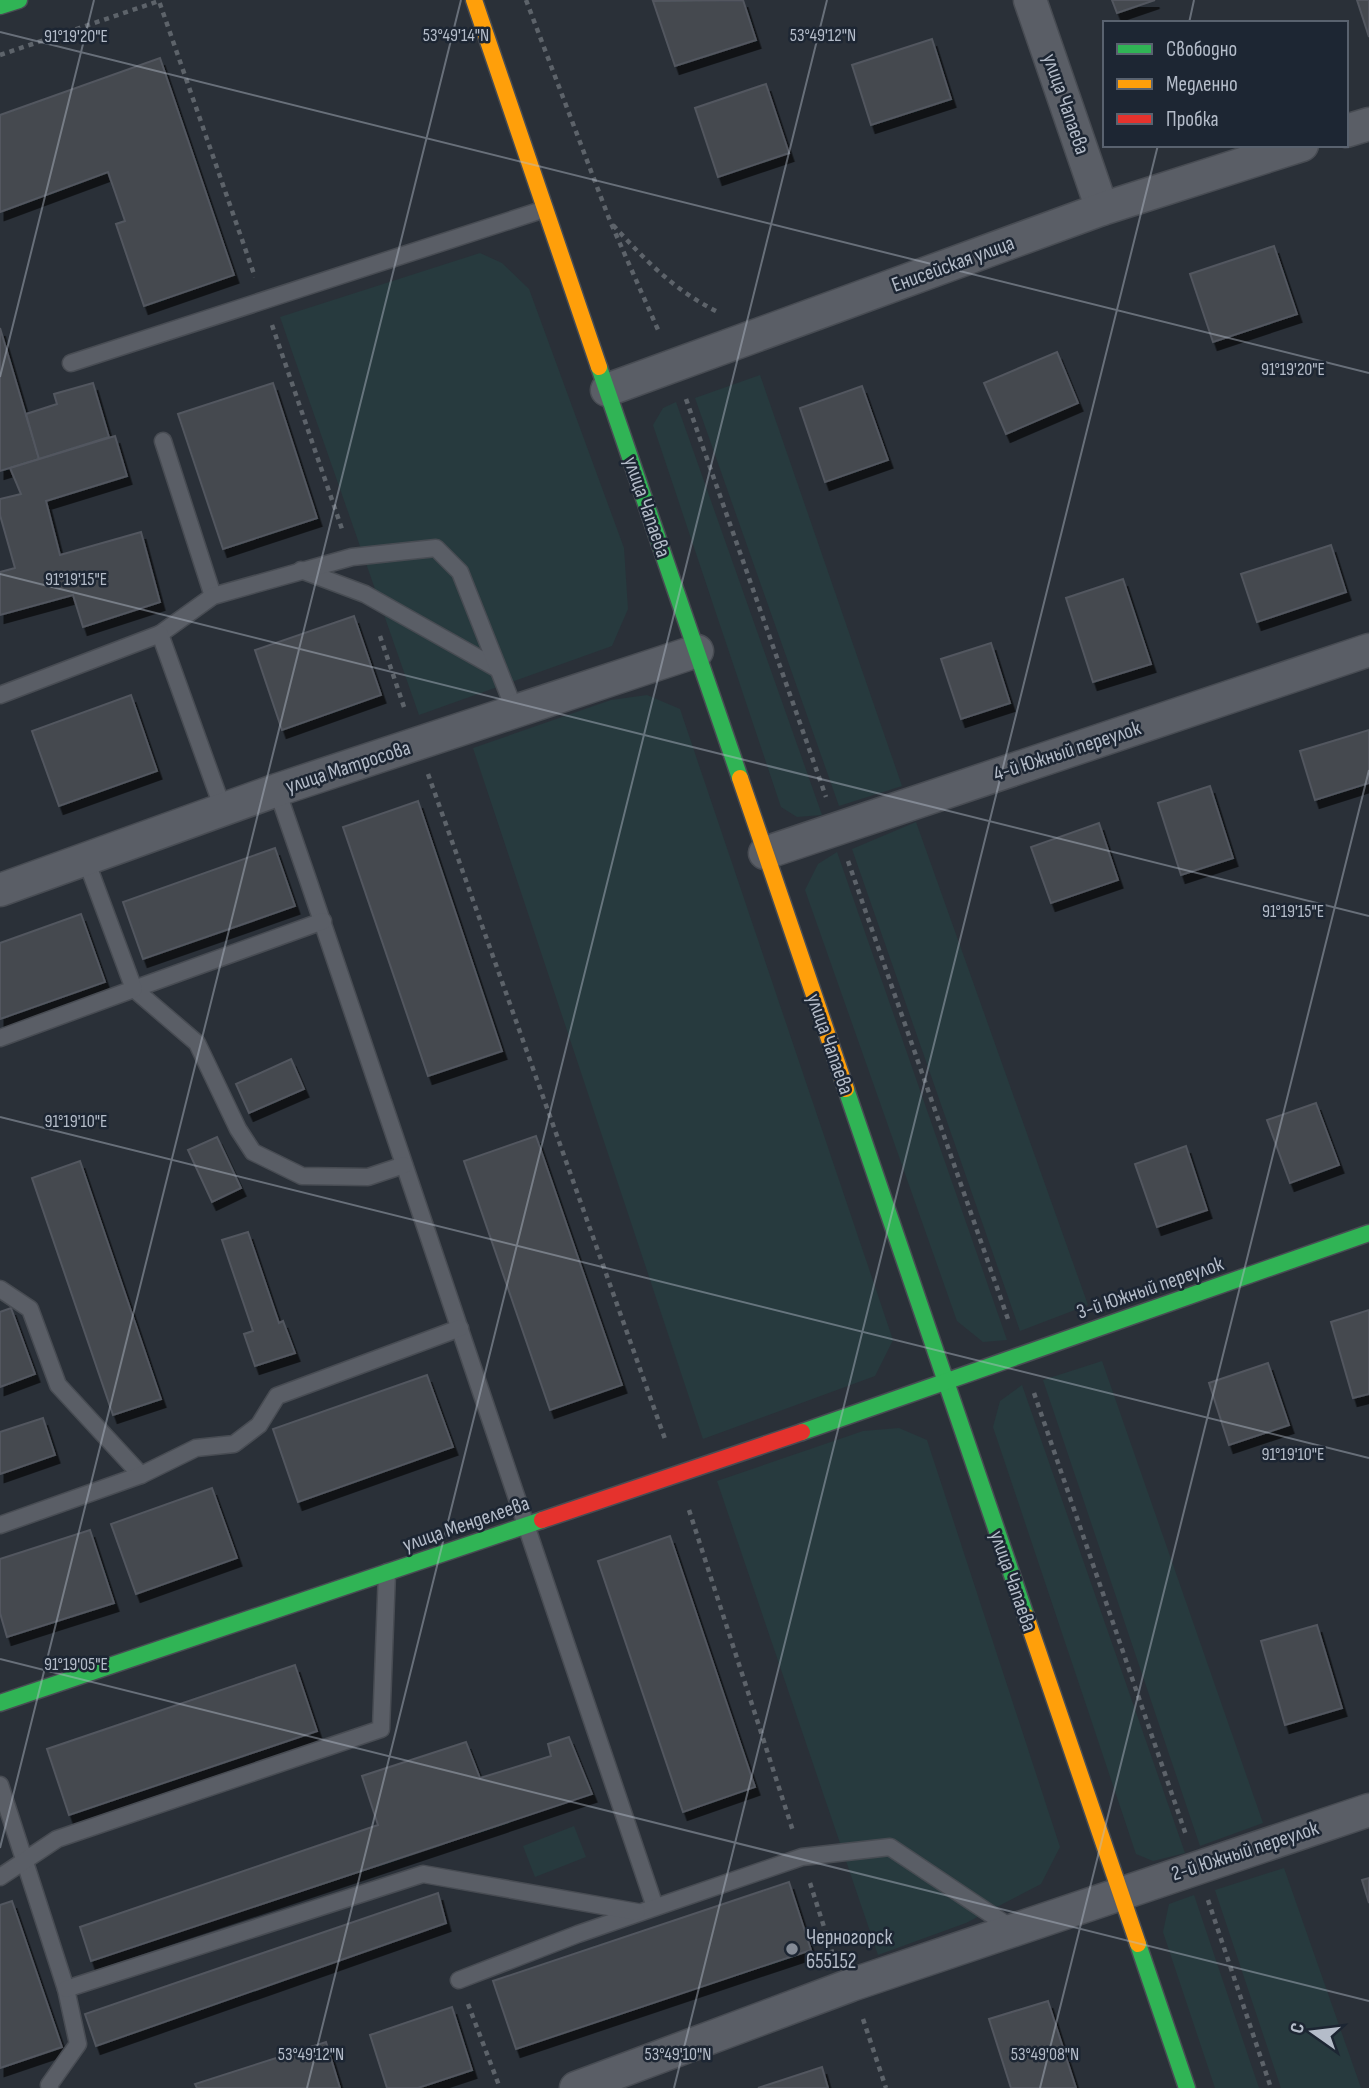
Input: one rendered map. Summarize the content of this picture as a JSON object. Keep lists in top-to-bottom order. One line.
{"streets":{"main road":["улица Чапаева","3-й Южный переулок","улица Менделеева"],"street":["Енисейская улица","4-й Южный переулок","улица Матросова","2-й Южный переулок"]},"crossings":[["улица Чапаева","Енисейская улица"],["улица Чапаева","4-й Южный переулок"],["улица Чапаева","улица Матросова"],["улица Чапаева","3-й Южный переулок"],["улица Чапаева","улица Менделеева"],["улица Чапаева","2-й Южный переулок"],["3-й Южный переулок","улица Менделеева"]],"places":["Черногорск 655152"],"legend":["Свободно","Медленно","Пробка"],"north":"left","coordinates":["53°49'14\"N","53°49'12\"N","91°19'20\"E","91°19'15\"E","91°19'10\"E","91°19'05\"E","53°49'10\"N","53°49'08\"N"]}
